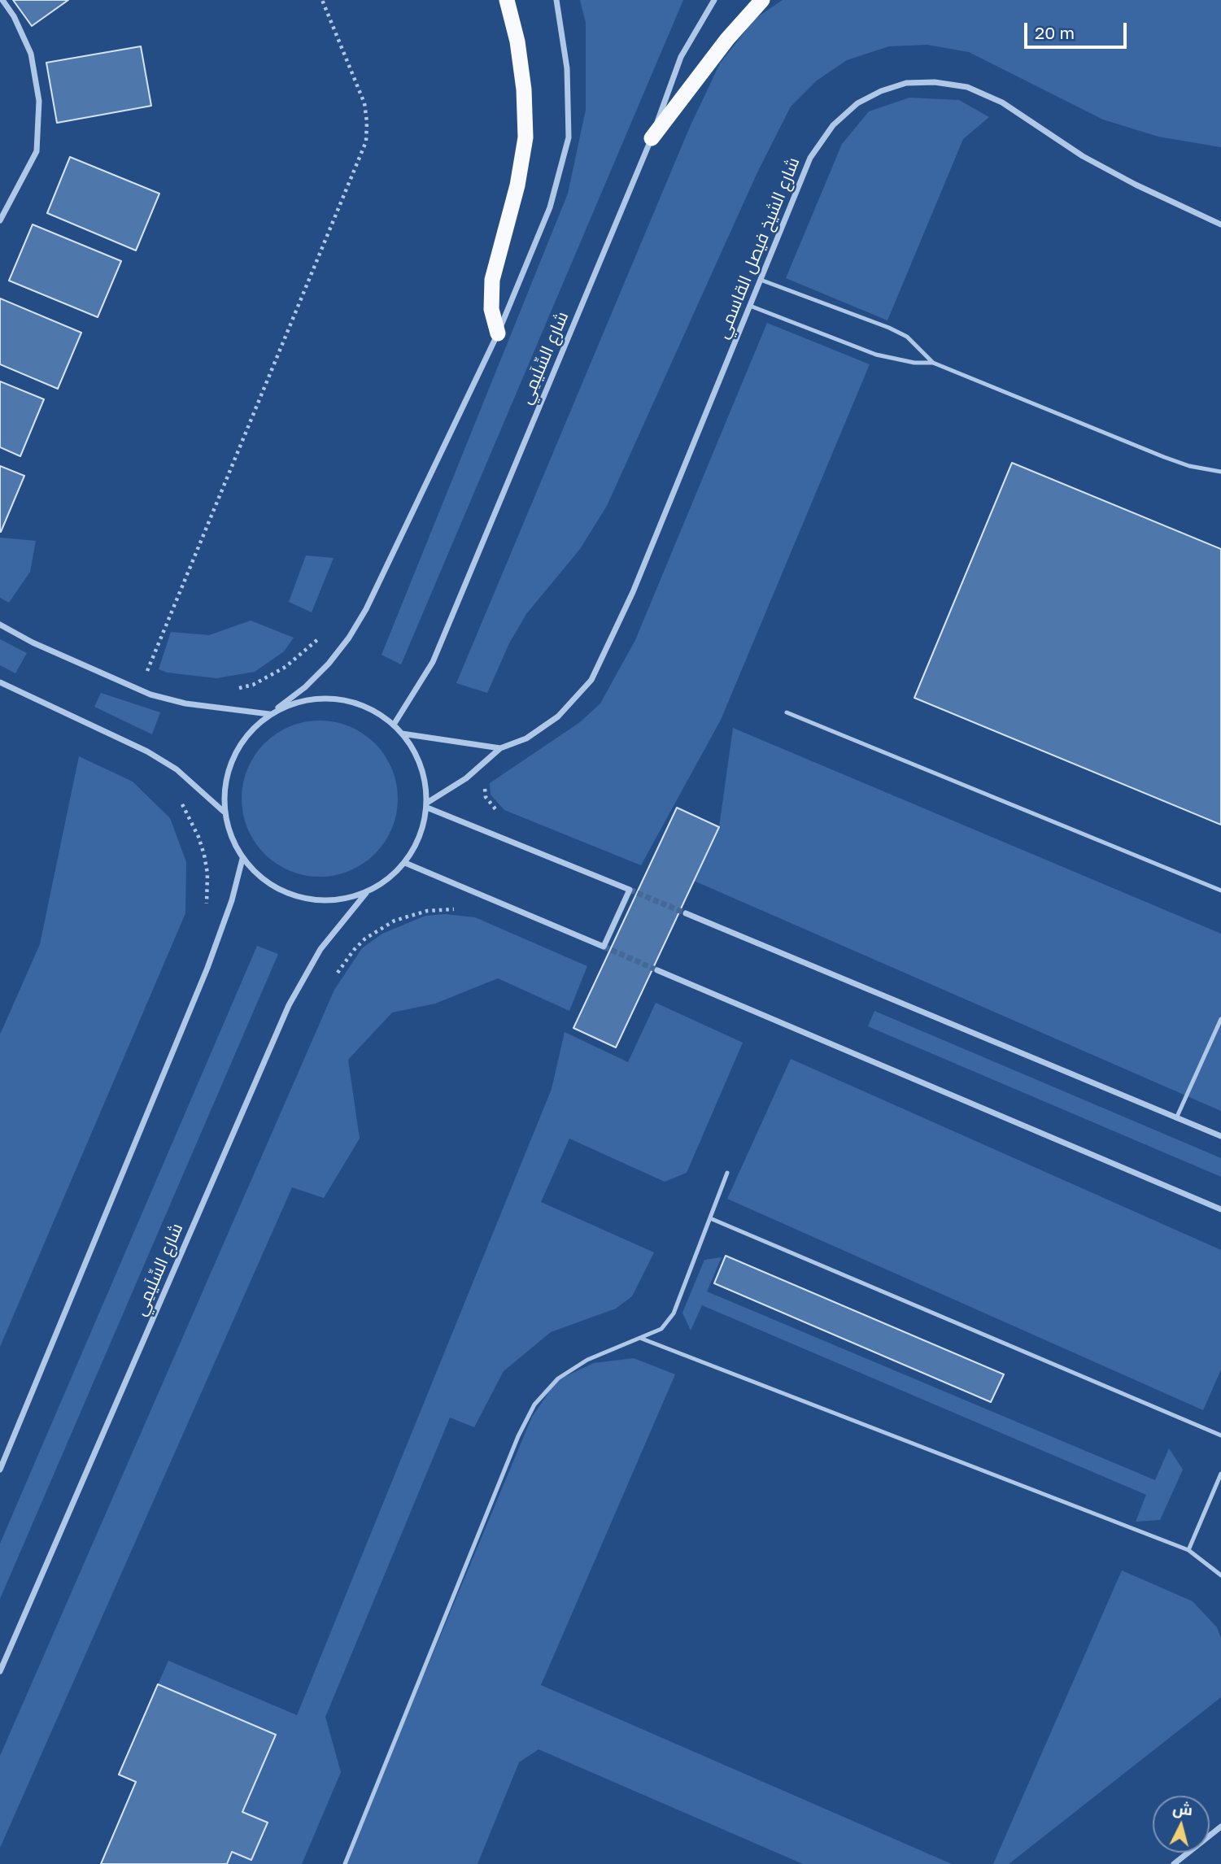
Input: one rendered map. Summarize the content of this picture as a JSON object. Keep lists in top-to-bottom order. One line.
{"streets":{"street":["شارع الشيخ فيصل القاسمي","شارع السِّلَيمِي"]},"crossings":[["شارع الشيخ فيصل القاسمي","شارع السِّلَيمِي"]],"scale_bar":"20 m","north":"top"}
